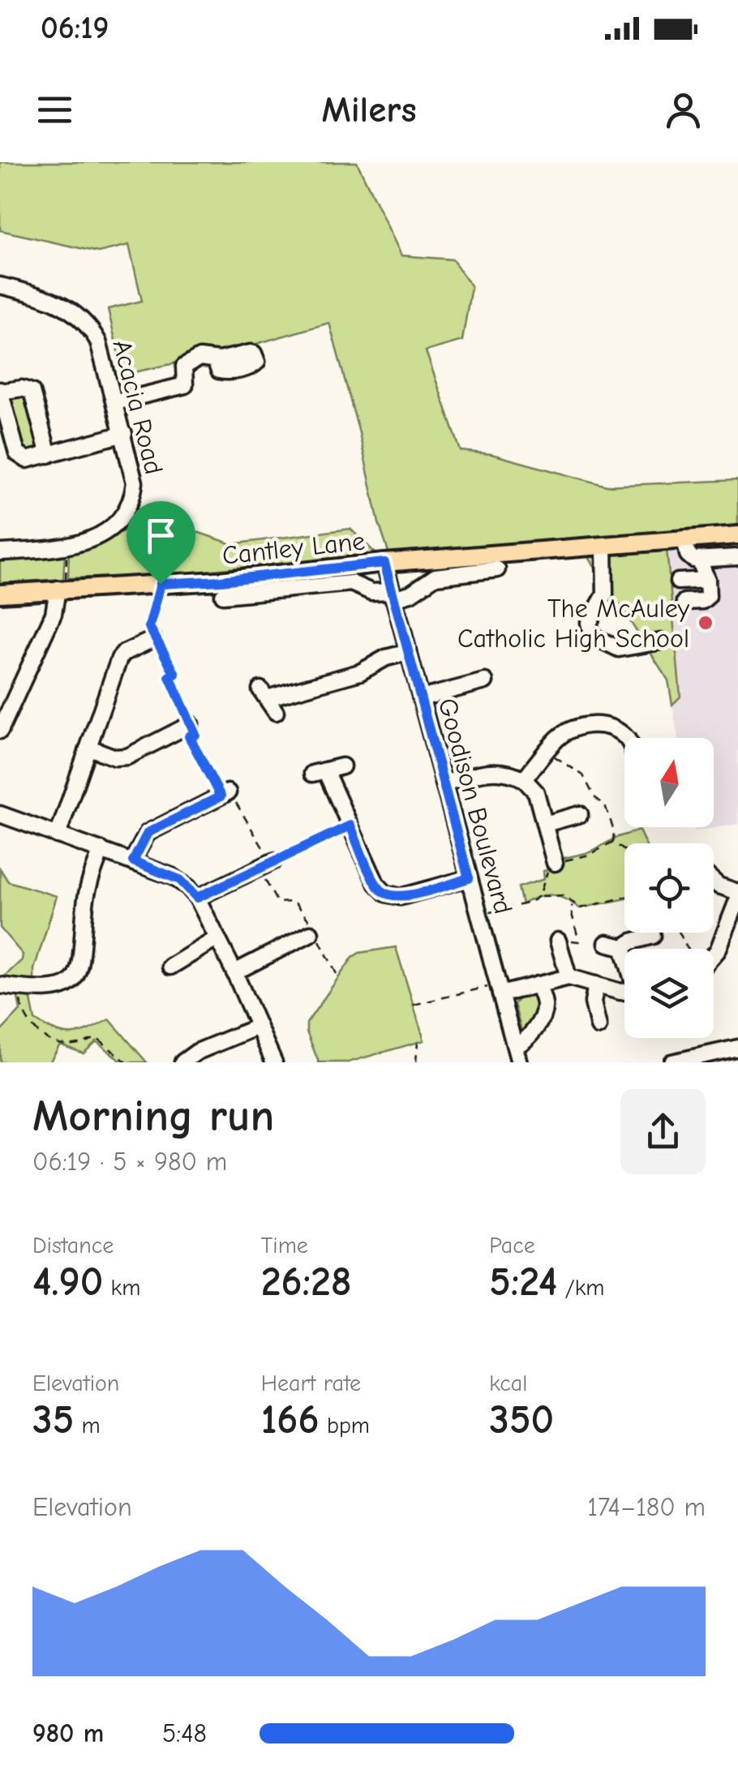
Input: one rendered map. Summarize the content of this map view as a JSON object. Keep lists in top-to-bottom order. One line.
{"streets":{"main road":["Cantley Lane"],"street":["Acacia Road","Goodison Boulevard"]},"crossings":[["Cantley Lane","Goodison Boulevard"]],"places":["The McAuley Catholic High School"],"north":"top","page":{"status":"06:19","header":"Milers","heading":["Morning run","06:19 · 5 × 980 m"],"stats":[["Distance","4.90 km"],["Time","26:28"],["Pace","5:24 /km"],["Elevation","35 m"],["Heart rate","166 bpm"],["kcal","350"]],"chart":["Elevation","174–180 m"],"list":[{"name":"980 m","note":"5:48"}]}}
